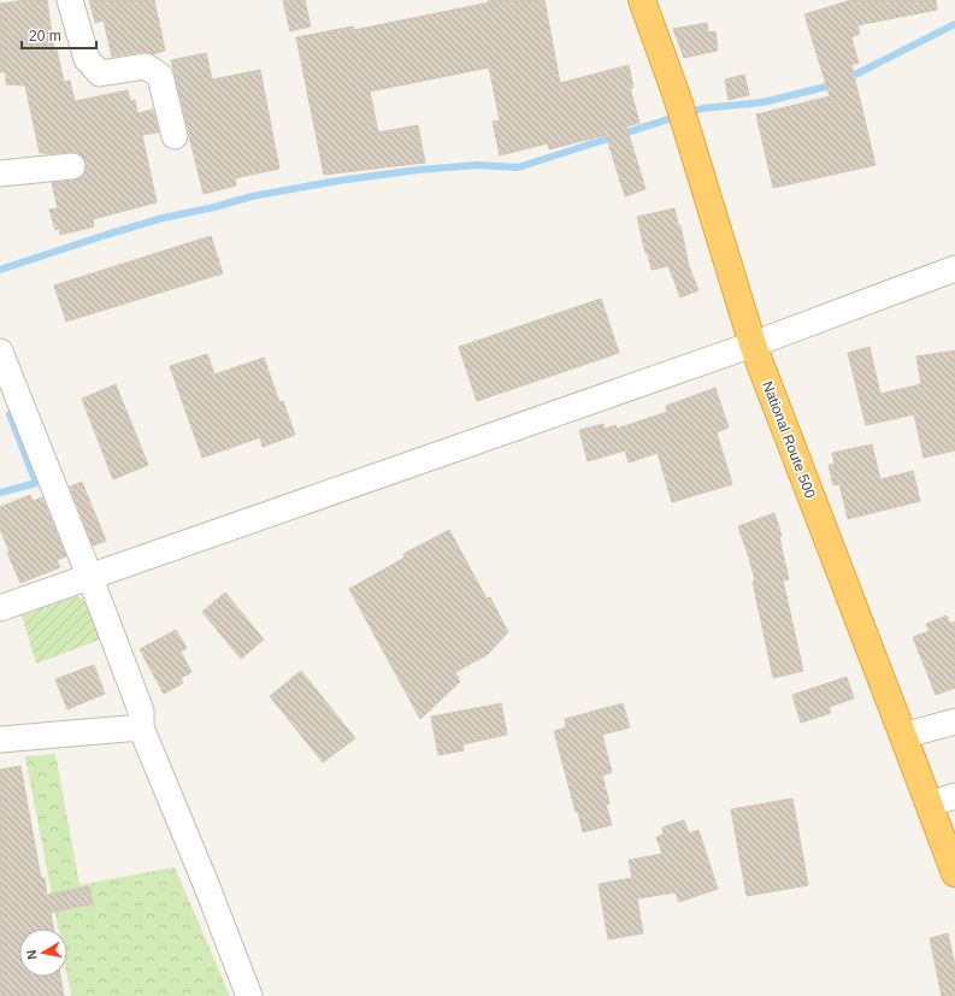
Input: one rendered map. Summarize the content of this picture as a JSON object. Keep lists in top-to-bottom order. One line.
{"streets":{"highway":["National Route 500"]},"scale_bar":"20 m","north":"left"}
